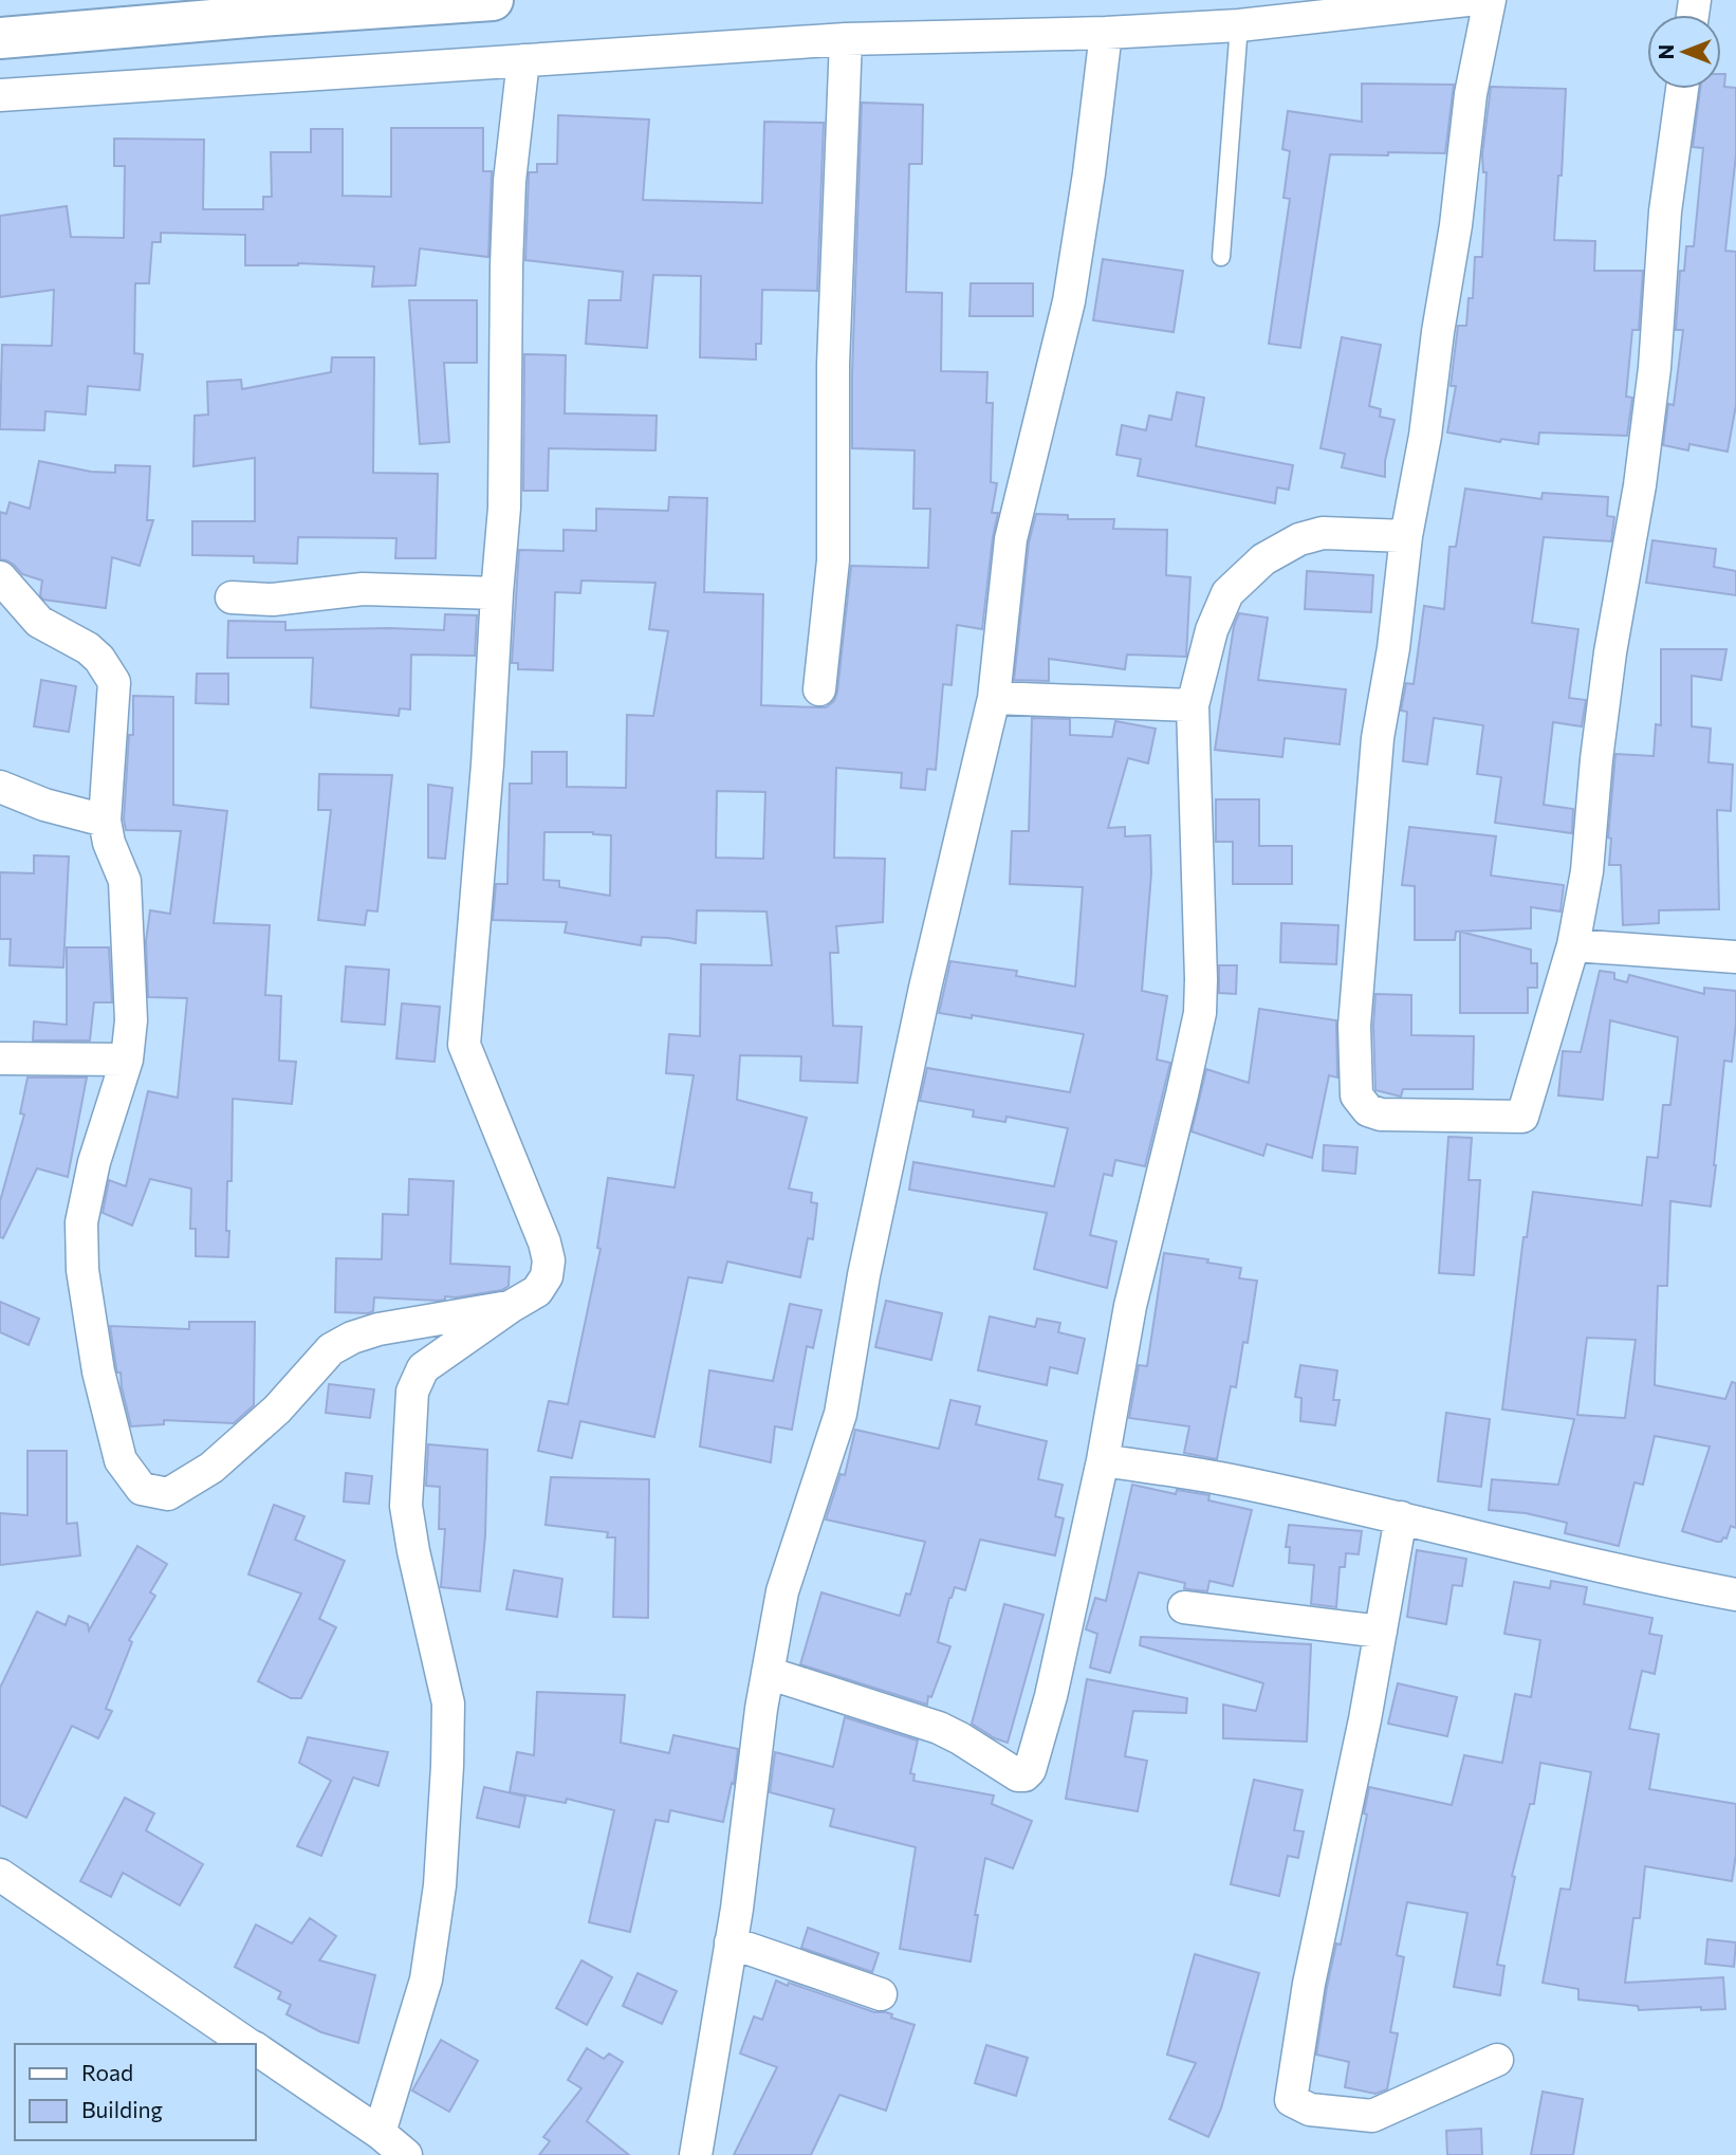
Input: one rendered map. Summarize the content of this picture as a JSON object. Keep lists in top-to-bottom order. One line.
{"legend":["Road","Building"],"north":"left"}
